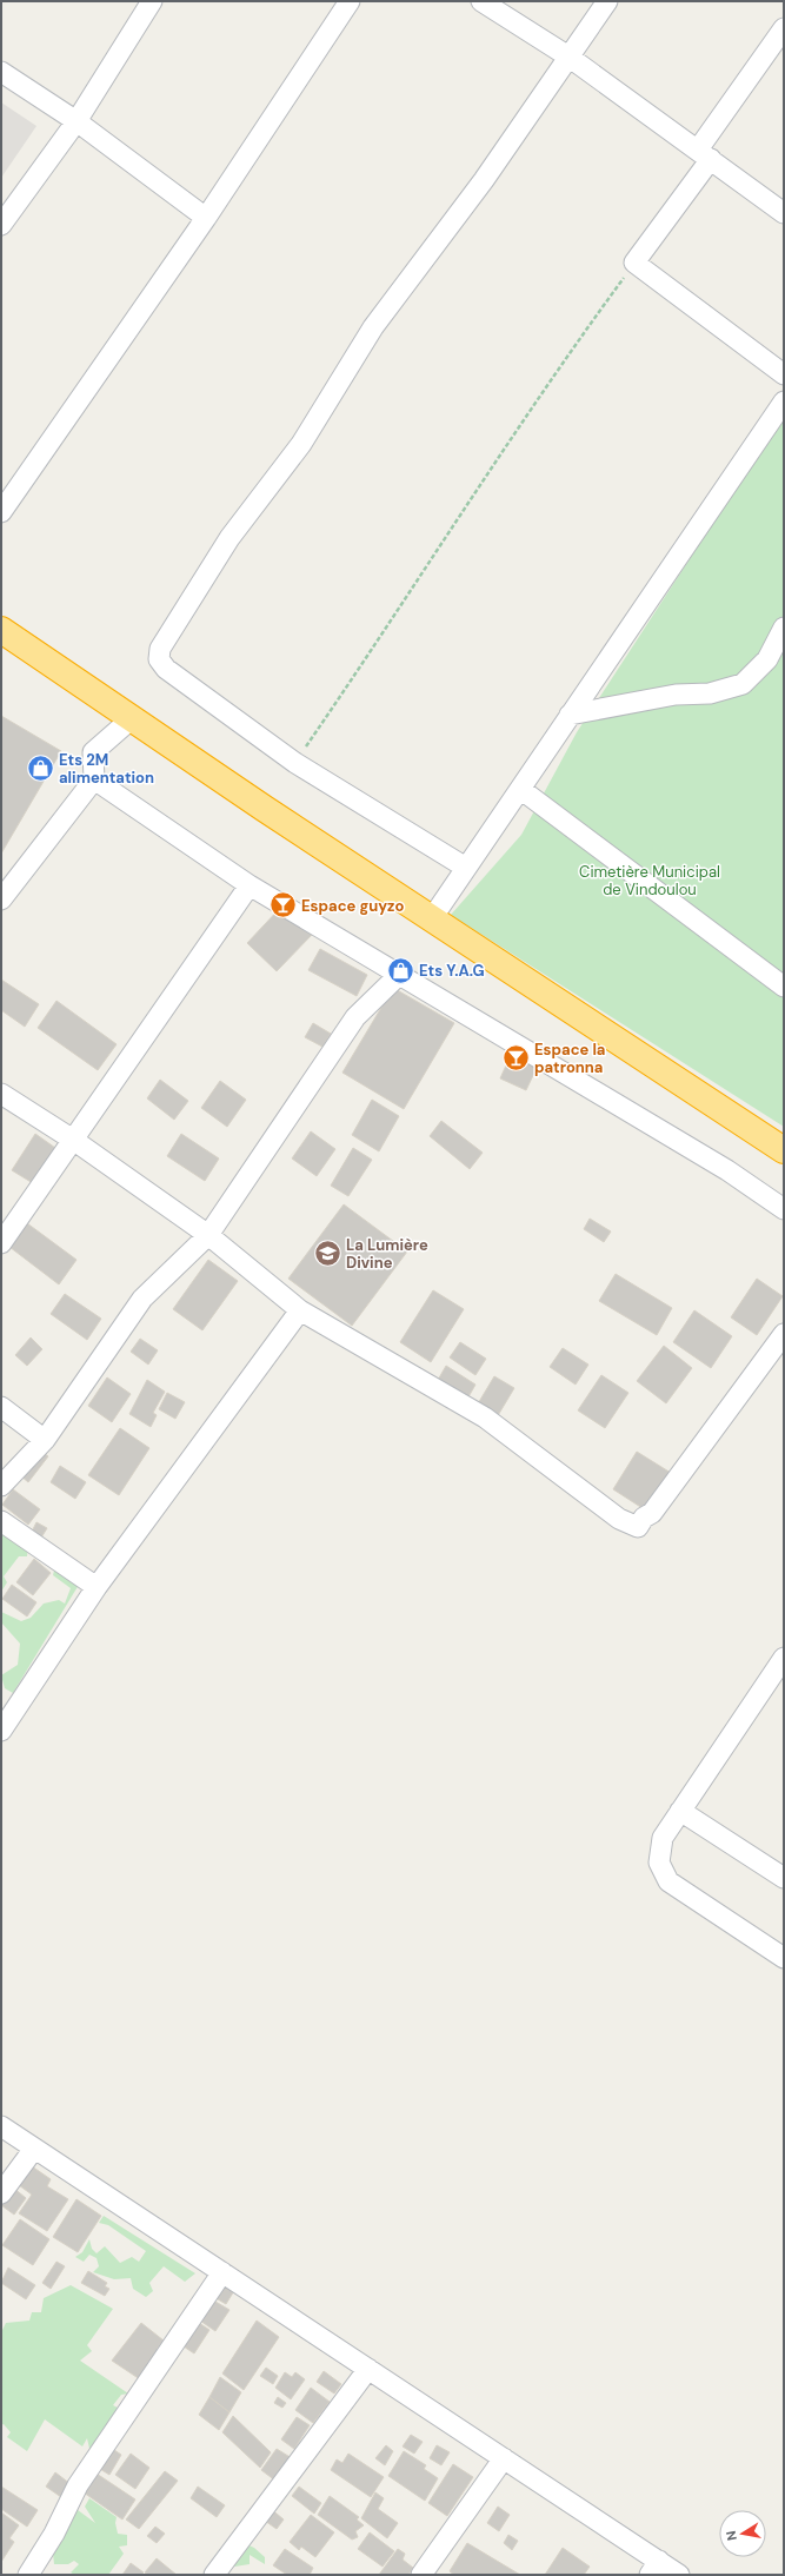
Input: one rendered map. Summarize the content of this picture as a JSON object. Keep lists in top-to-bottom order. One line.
{"parks":["Cimetière Municipal de Vindoulou"],"places":{"shop":["Ets 2M alimentation","Ets Y.A.G"],"bar":["Espace guyzo","Espace la patronna"],"school or university":["La Lumière Divine"]},"north":"left"}
